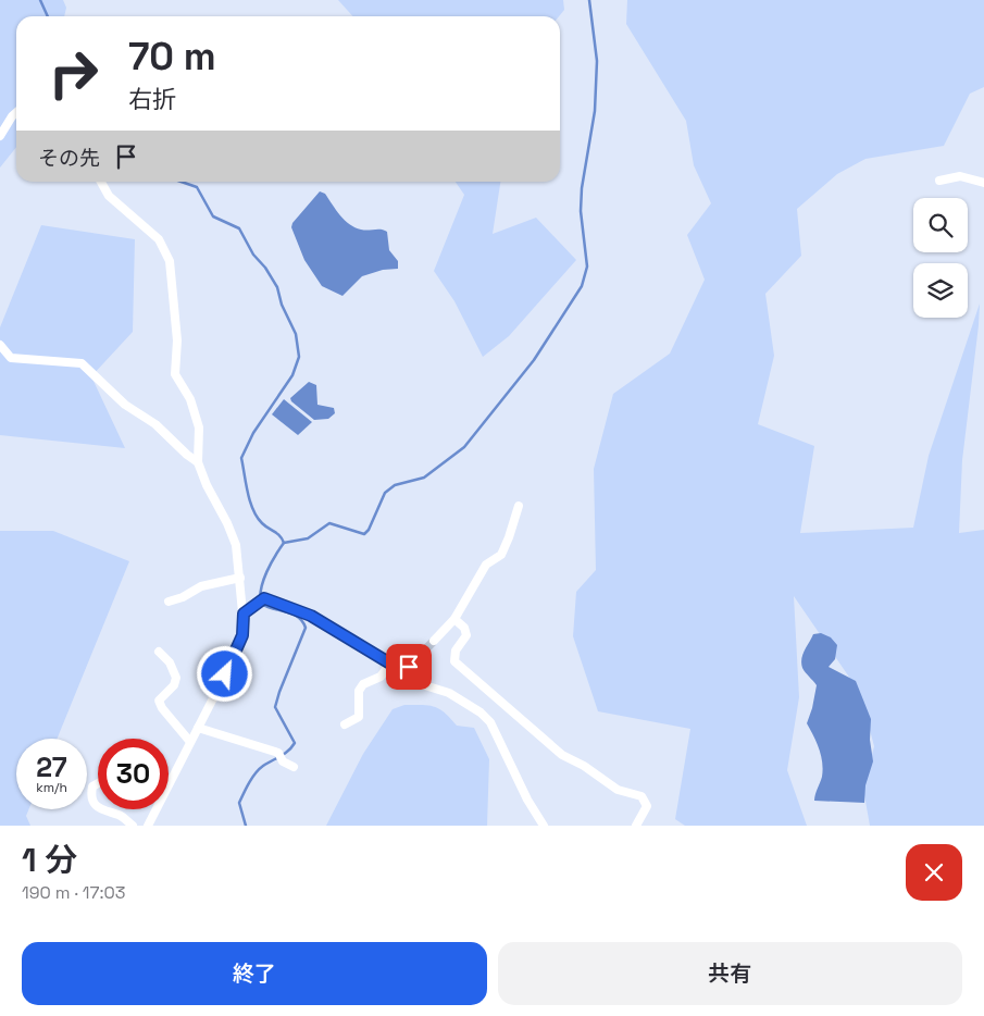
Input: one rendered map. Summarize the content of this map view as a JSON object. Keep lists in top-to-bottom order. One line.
{"page":{"turn":["70 m","右折"],"then":"その先","speed":"27 km/h","limit":"30","heading":["1 分","190 m · 17:03"],"buttons":["終了","共有"]}}
